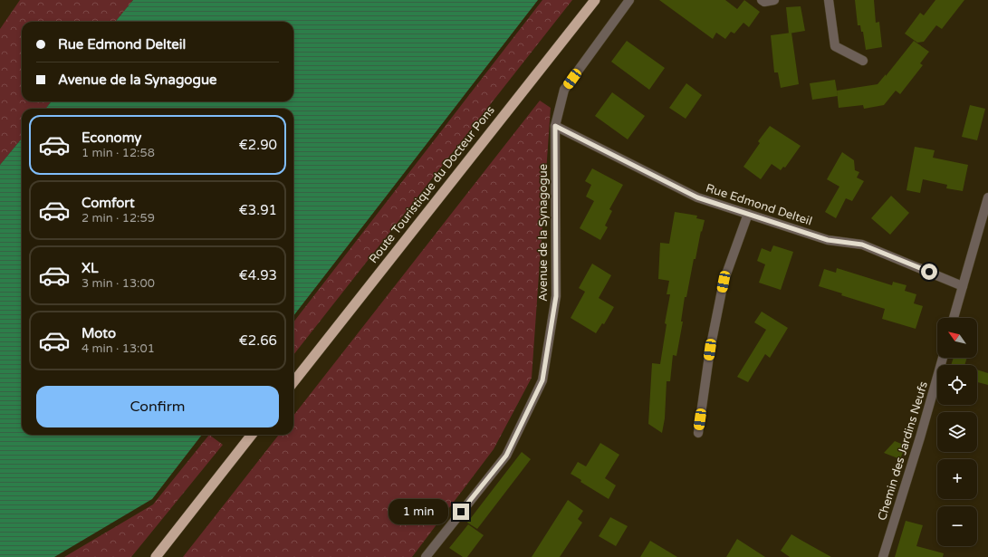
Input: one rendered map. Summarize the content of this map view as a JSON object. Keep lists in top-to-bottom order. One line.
{"streets":{"highway":["Route Touristique du Docteur Pons"],"street":["Rue Edmond Delteil","Avenue de la Synagogue","Chemin des Jardins Neufs"]},"crossings":[["Rue Edmond Delteil","Avenue de la Synagogue"]],"north":"top left","page":{"banner":["Rue Edmond Delteil","Avenue de la Synagogue"],"list":[{"name":"Economy","note":"1 min · 12:58","value":"€2.90"},{"name":"Comfort","note":"2 min · 12:59","value":"€3.91"},{"name":"XL","note":"3 min · 13:00","value":"€4.93"},{"name":"Moto","note":"4 min · 13:01","value":"€2.66"}],"map_buttons":["+","−"],"buttons":"Confirm","bubble":"1 min"}}
